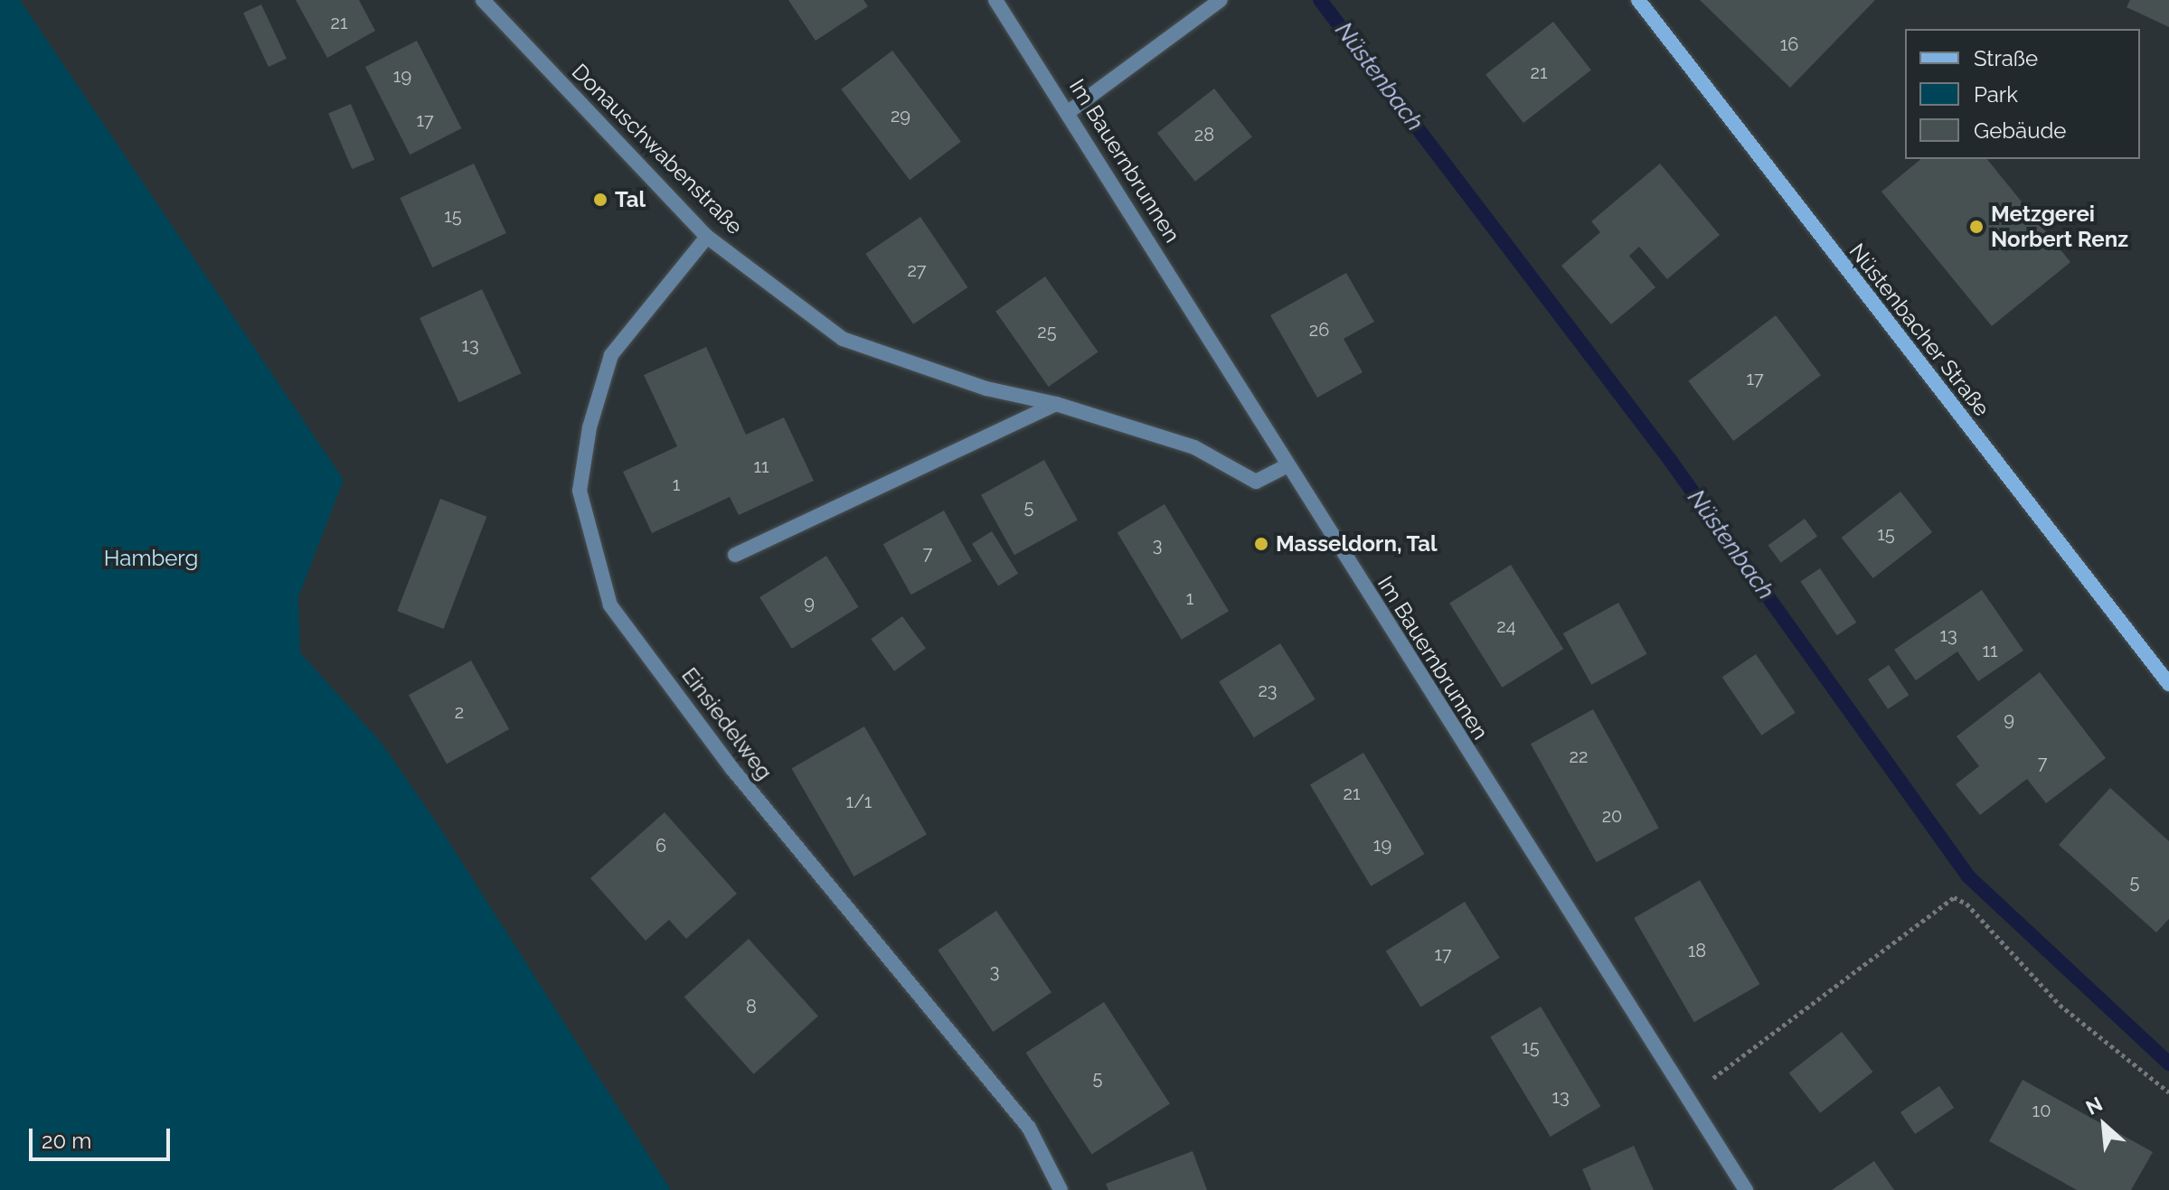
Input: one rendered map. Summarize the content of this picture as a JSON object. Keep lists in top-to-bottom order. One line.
{"streets":{"main road":["Nüstenbacher Straße"],"street":["Donauschwabenstraße","Im Bauernbrunnen","Einsiedelweg"]},"crossings":[["Donauschwabenstraße","Im Bauernbrunnen"],["Donauschwabenstraße","Einsiedelweg"]],"water":["Nüstenbach"],"parks":["Hamberg"],"places":["Tal","Metzgerei Norbert Renz","Masseldorn, Tal"],"house_numbers":["21","16","21","19","29","17","28","15","27","26","25","13","17","11","1","5","15","3","7","1","9","24","13","11","23","2","9","22","7","21","1/1","20","19","6","5","18","17","3","8","15","5","13","10"],"legend":["Straße","Park","Gebäude"],"scale_bar":"20 m","north":"top left"}
